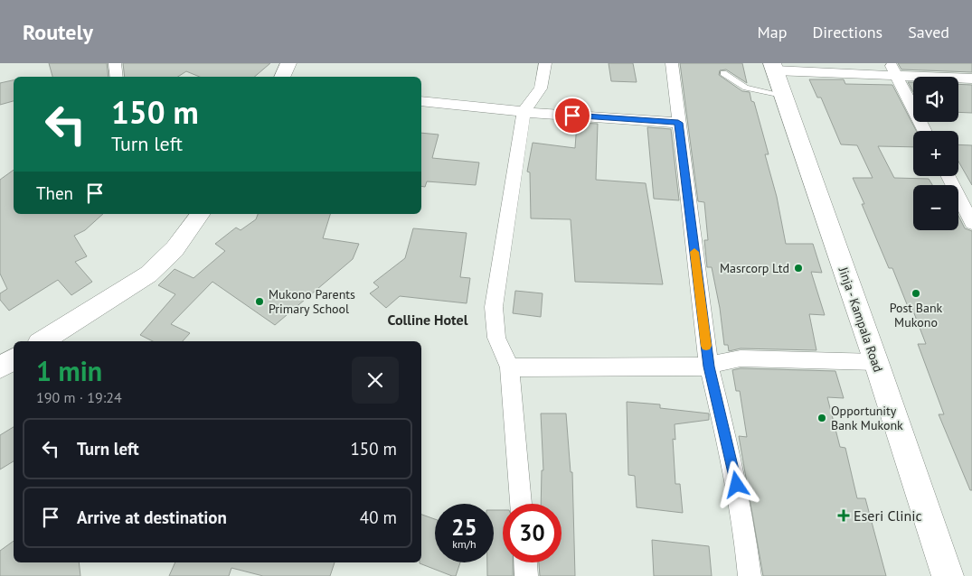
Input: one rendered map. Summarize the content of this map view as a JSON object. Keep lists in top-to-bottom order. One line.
{"streets":{"highway":["Jinja - Kampala Road"]},"districts":["Colline Hotel"],"places":{"other":["Masrcorp Ltd","Post Bank Mukono","Mukono Parents Primary School","Opportunity Bank Mukonk"],"health":["Eseri Clinic"]},"page":{"header":"Routely","nav":["Map","Directions","Saved"],"map_buttons":["+","−"],"turn":["150 m","Turn left"],"then":"Then","heading":["1 min","190 m · 19:24"],"list":[{"name":"Turn left","value":"150 m"},{"name":"Arrive at destination","value":"40 m"}],"speed":"25 km/h","limit":"30"}}
